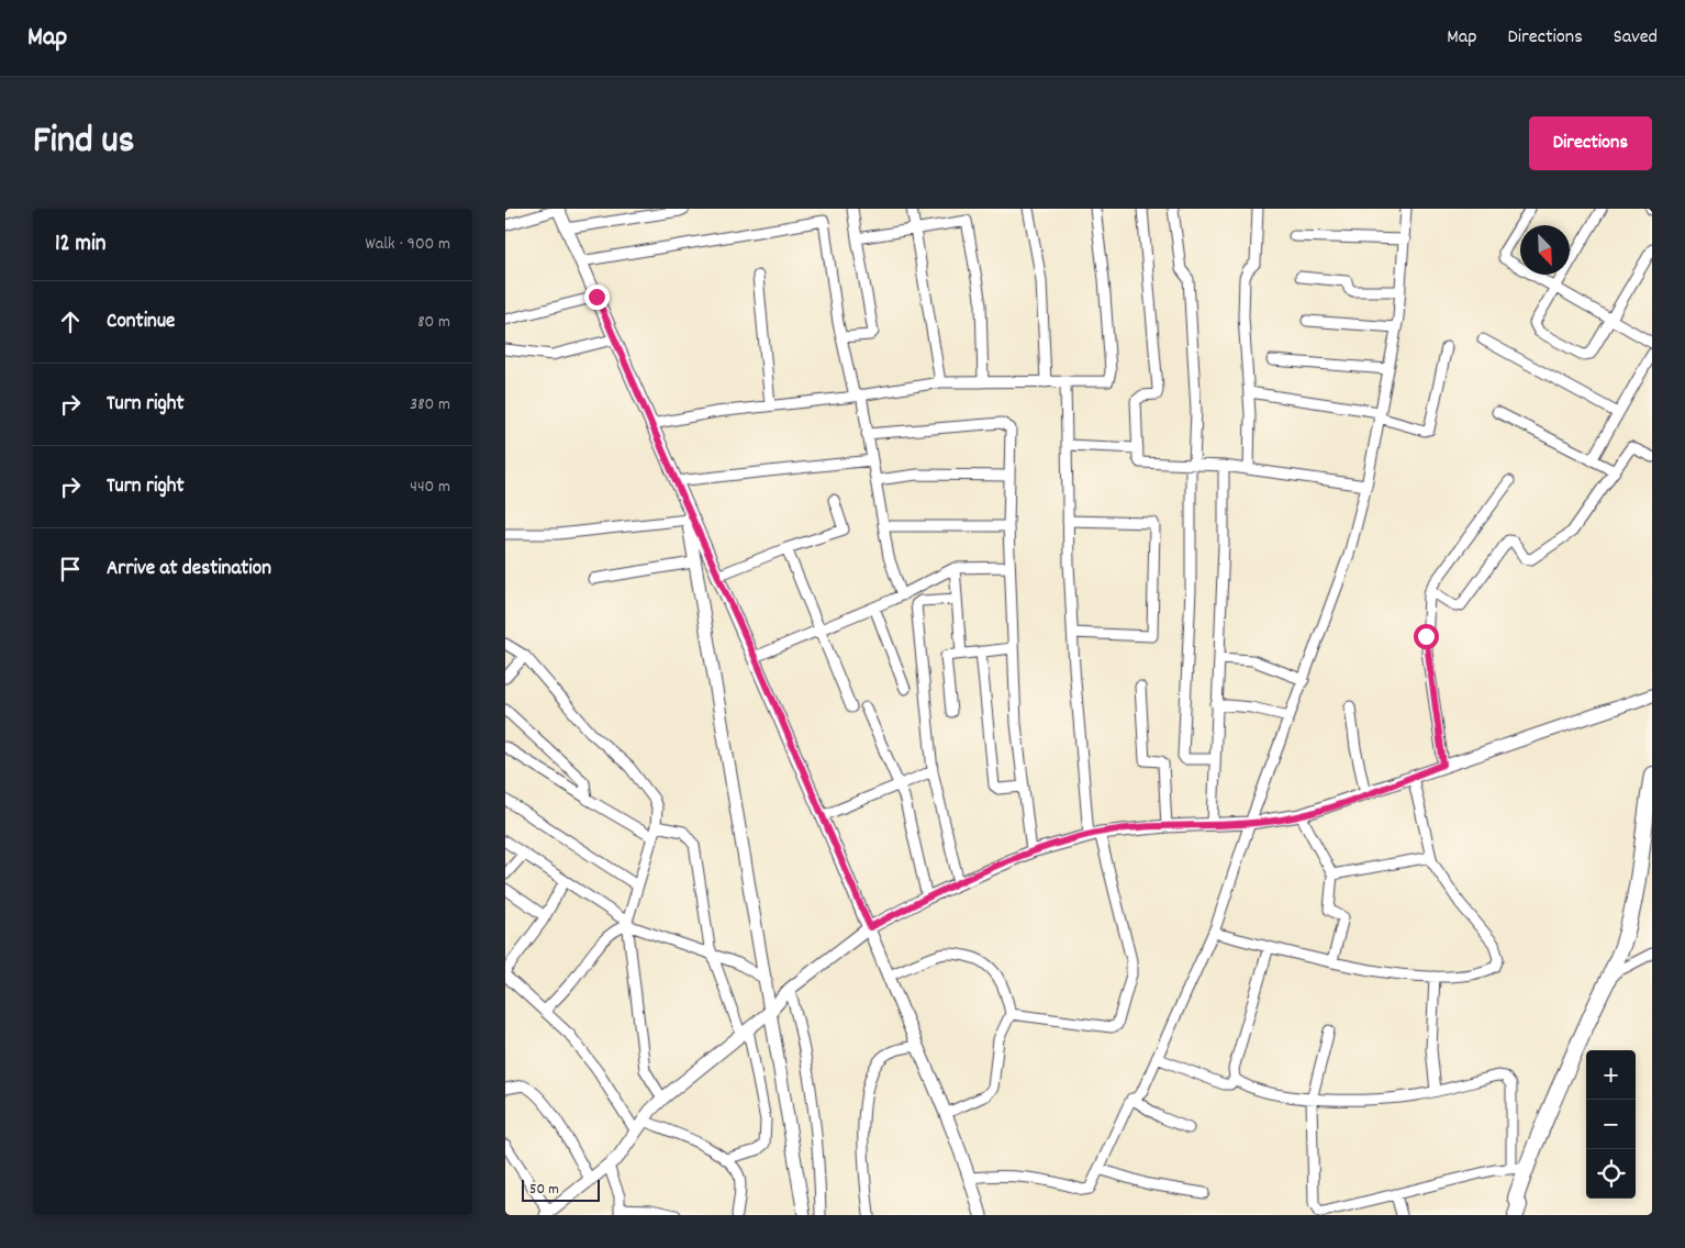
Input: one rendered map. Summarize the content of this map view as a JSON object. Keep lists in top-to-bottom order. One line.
{"scale_bar":"50 m","north":"bottom right","page":{"header":"Map","nav":["Map","Directions","Saved"],"title":"Find us","buttons":"Directions","heading":["12 min","Walk · 900 m"],"list":[["Continue","80 m"],["Turn right","380 m"],["Turn right","440 m"],"Arrive at destination"],"map_buttons":["+","−"],"scale":"50 m"}}
